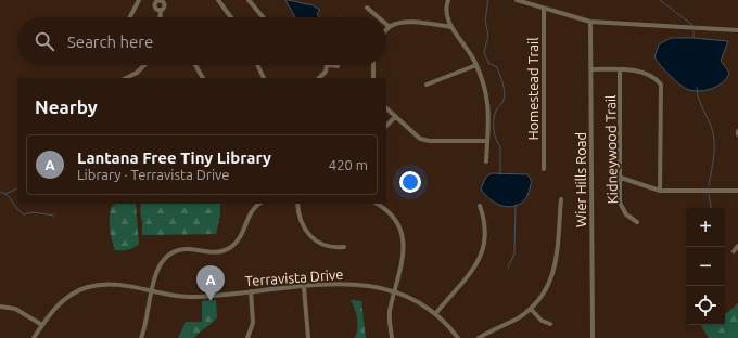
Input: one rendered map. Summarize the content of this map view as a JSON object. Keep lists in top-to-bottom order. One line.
{"streets":{"street":["Homestead Trail","Kidneywood Trail","Wier Hills Road","Terravista Drive"]},"page":{"search":"Search here","heading":"Nearby","list":[{"mark":"A","name":"Lantana Free Tiny Library","note":"Library · Terravista Drive","value":"420 m"}],"map_buttons":["+","−"],"pins":"A"}}
